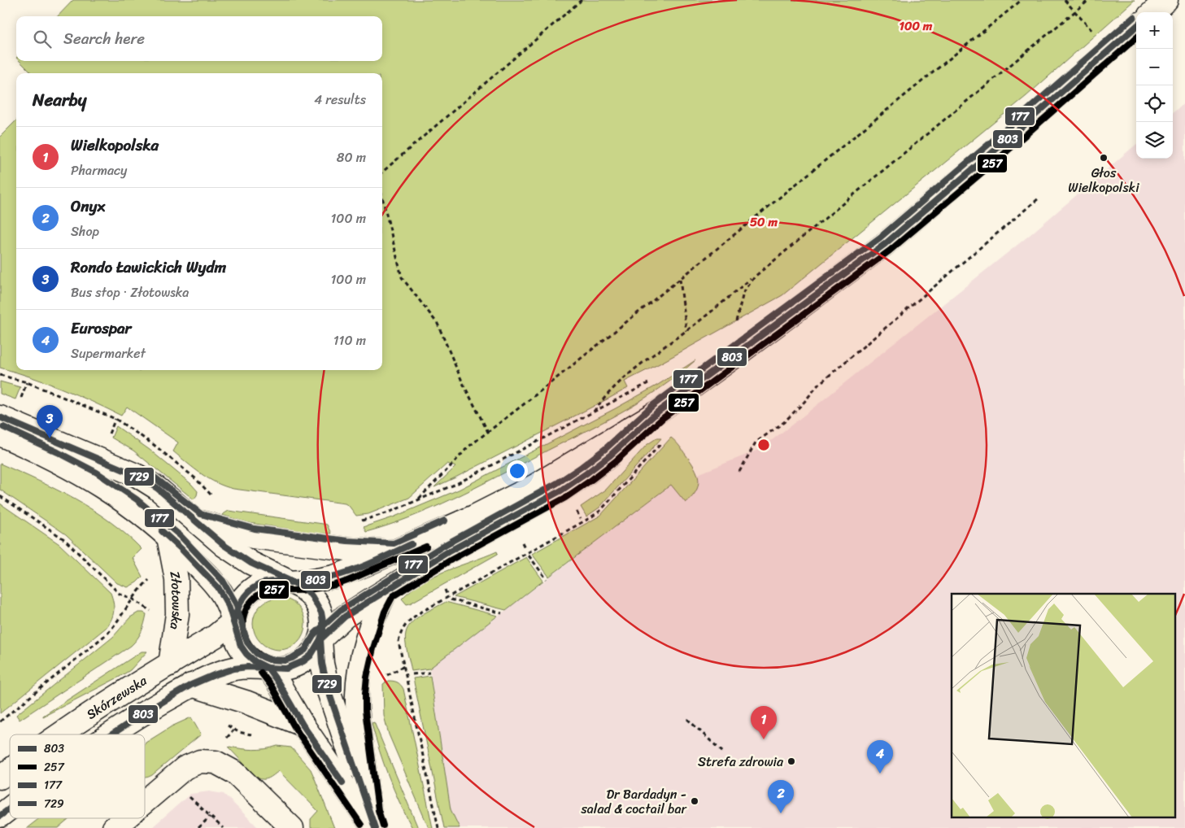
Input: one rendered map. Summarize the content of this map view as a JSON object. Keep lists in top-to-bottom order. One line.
{"streets":{"street":["Złotowska","Skórzewska"]},"crossings":[["Złotowska","Skórzewska"]],"places":["Głos Wielkopolski","Strefa zdrowia","Dr Bardadyn - salad & coctail bar"],"lines":["transit line 177","transit line 803","transit line 257","transit line 729"],"legend":["803","257","177","729"],"page":{"map_buttons":["+","−"],"search":"Search here","heading":["Nearby","4 results"],"list":[{"mark":"1","name":"Wielkopolska","note":"Pharmacy","value":"80 m"},{"mark":"2","name":"Onyx","note":"Shop","value":"100 m"},{"mark":"3","name":"Rondo Ławickich Wydm","note":"Bus stop · Złotowska","value":"100 m"},{"mark":"4","name":"Eurospar","note":"Supermarket","value":"110 m"}],"pins":["3","1","4","2"]},"rings":["100 m","50 m"]}
